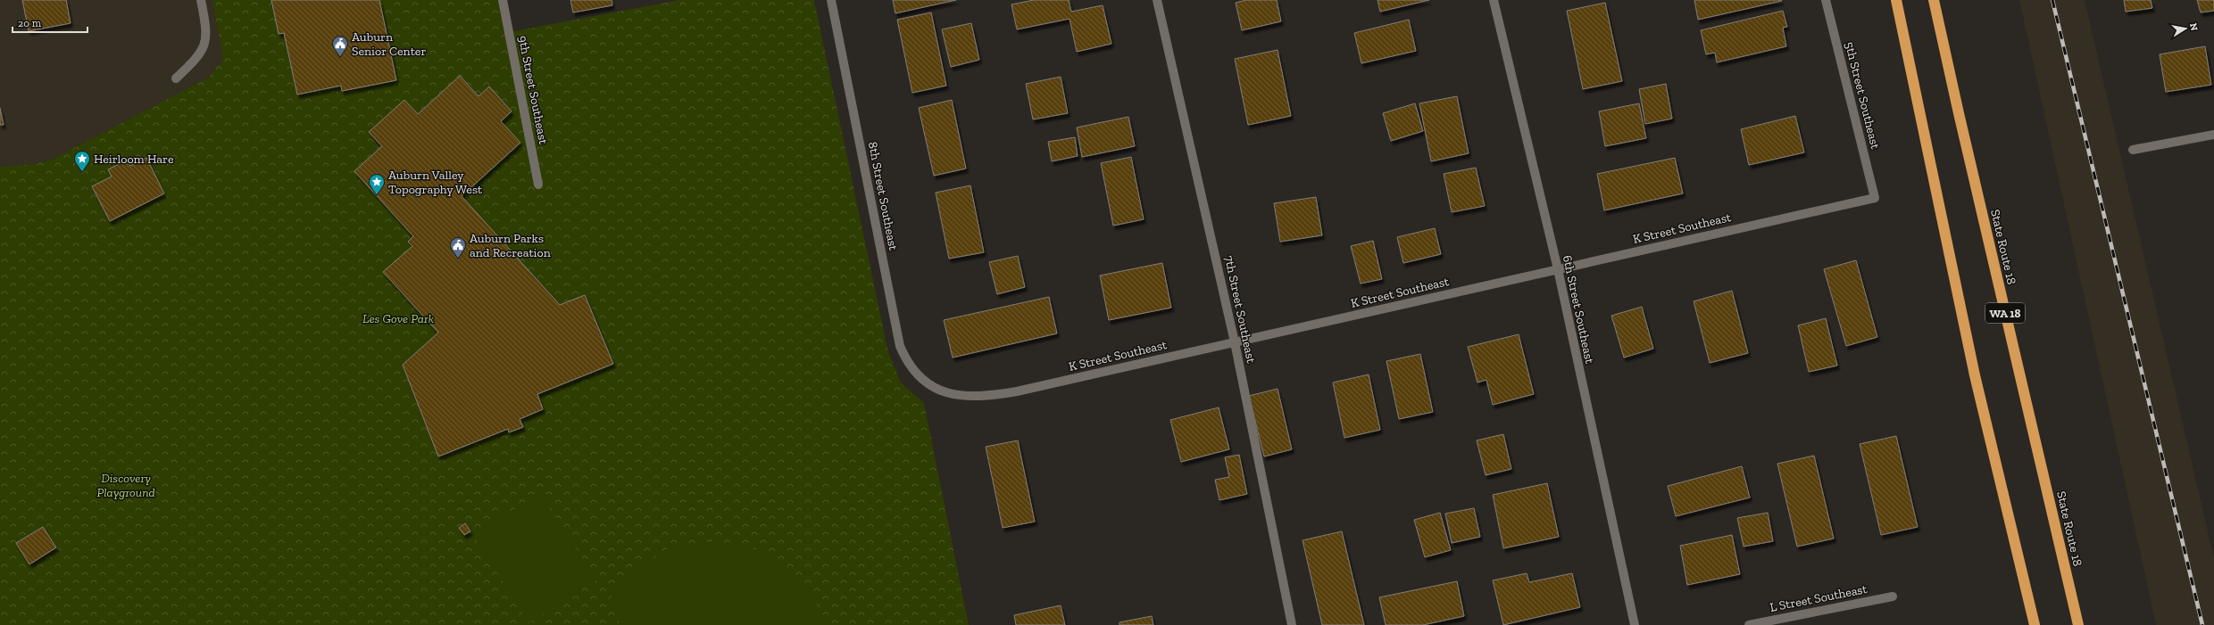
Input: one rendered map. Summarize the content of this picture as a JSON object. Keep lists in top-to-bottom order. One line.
{"streets":{"highway":["State Route 18","WA 18"],"street":["9th Street Southeast","5th Street Southeast","8th Street Southeast","K Street Southeast","7th Street Southeast","6th Street Southeast","L Street Southeast"]},"crossings":[["5th Street Southeast","K Street Southeast"],["8th Street Southeast","K Street Southeast"],["K Street Southeast","7th Street Southeast"],["K Street Southeast","6th Street Southeast"]],"parks":["Les Gove Park","Discovery Playground"],"places":{"public building":["Auburn Senior Center","Auburn Parks and Recreation"],"place":["Heirloom Hare","Auburn Valley Topography West"]},"scale_bar":"20 m","north":"right"}
